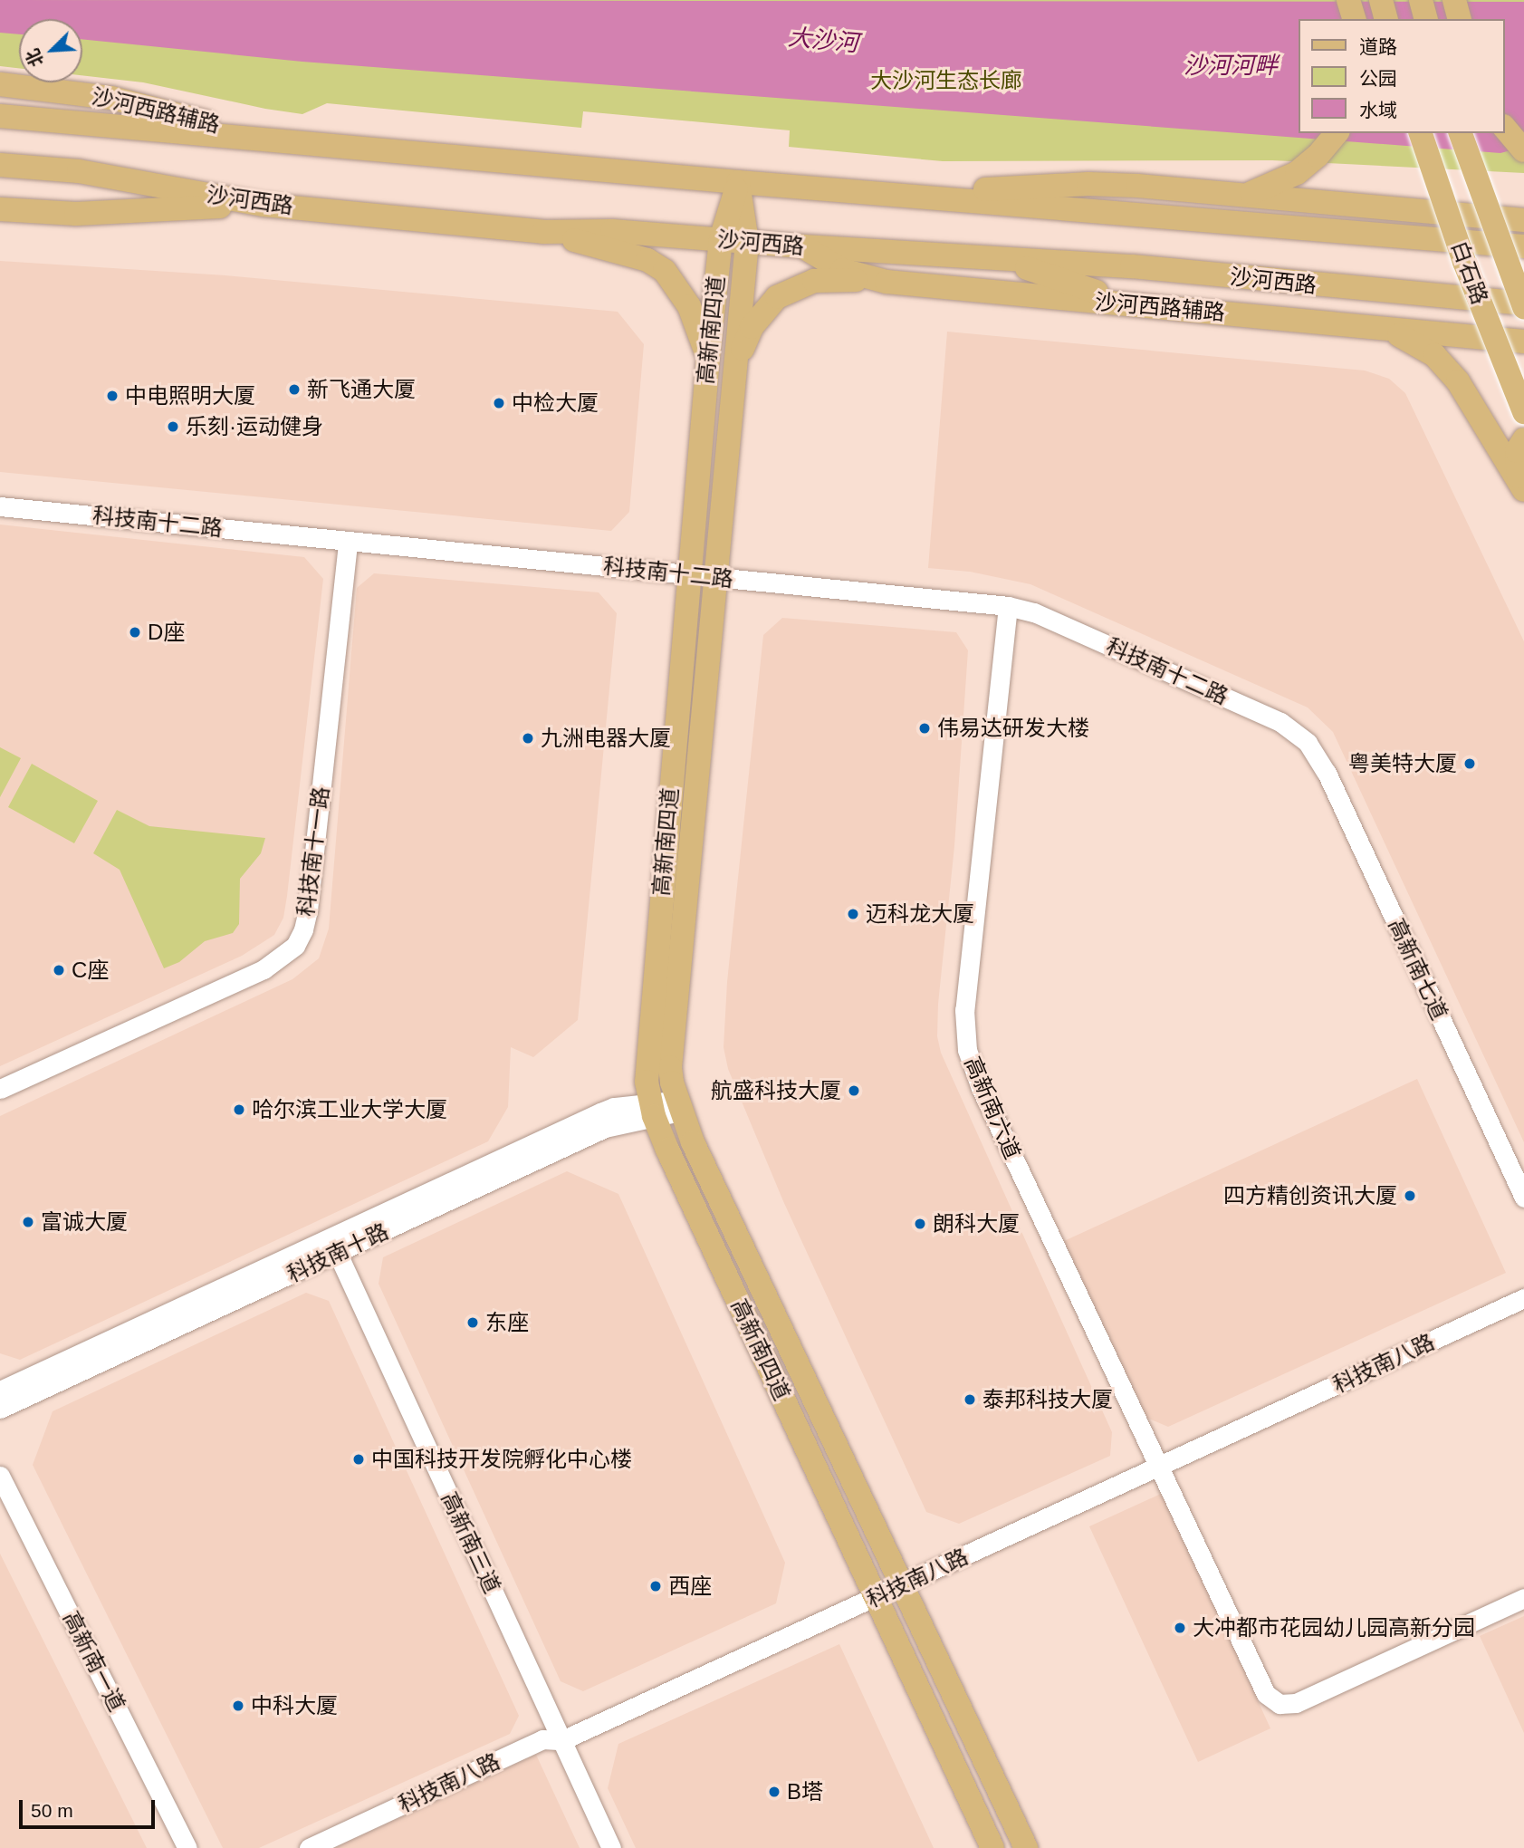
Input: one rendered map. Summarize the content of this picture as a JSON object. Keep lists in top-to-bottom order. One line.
{"streets":{"main road":["沙河西路辅路","沙河西路","白石路","高新南四道"],"street":["科技南十二路","科技南十一路","高新南七道","高新南六道","科技南十路","科技南八路","高新南三道","高新南一道"]},"crossings":[["沙河西路辅路","沙河西路"],["沙河西路","白石路"],["沙河西路","高新南四道"],["高新南四道","科技南十二路"],["高新南四道","科技南十路"],["高新南四道","科技南八路"],["科技南十二路","科技南十一路"],["科技南十二路","高新南七道"],["科技南十二路","高新南六道"],["高新南六道","科技南八路"],["科技南十路","高新南三道"],["科技南八路","高新南三道"]],"water":["大沙河","沙河河畔"],"parks":["大沙河生态长廊"],"places":["新飞通大厦","中电照明大厦","中检大厦","乐刻·运动健身","D座","伟易达研发大楼","九洲电器大厦","粤美特大厦","迈科龙大厦","C座","航盛科技大厦","哈尔滨工业大学大厦","四方精创资讯大厦","富诚大厦","朗科大厦","东座","泰邦科技大厦","中国科技开发院孵化中心楼","西座","大冲都市花园幼儿园高新分园","中科大厦","B塔"],"legend":["道路","公园","水域"],"scale_bar":"50 m","north":"bottom left"}
